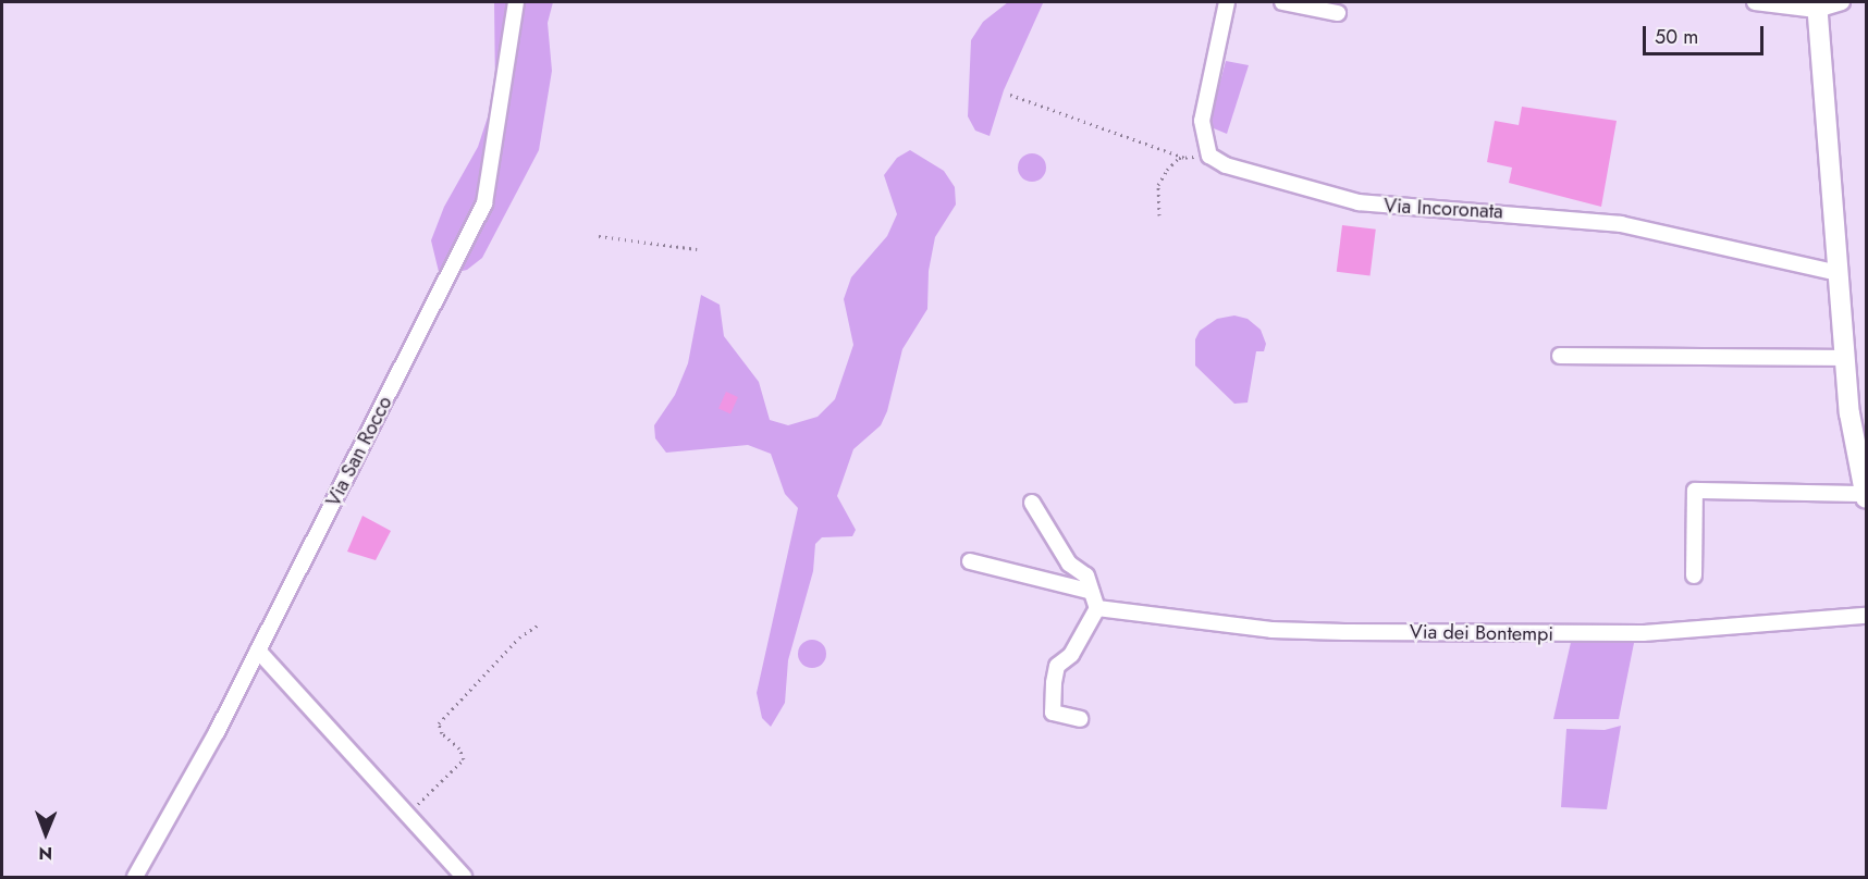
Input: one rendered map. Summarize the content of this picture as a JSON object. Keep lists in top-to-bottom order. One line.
{"streets":{"street":["Via Incoronata","Via San Rocco","Via dei Bontempi"]},"scale_bar":"50 m","north":"bottom"}
